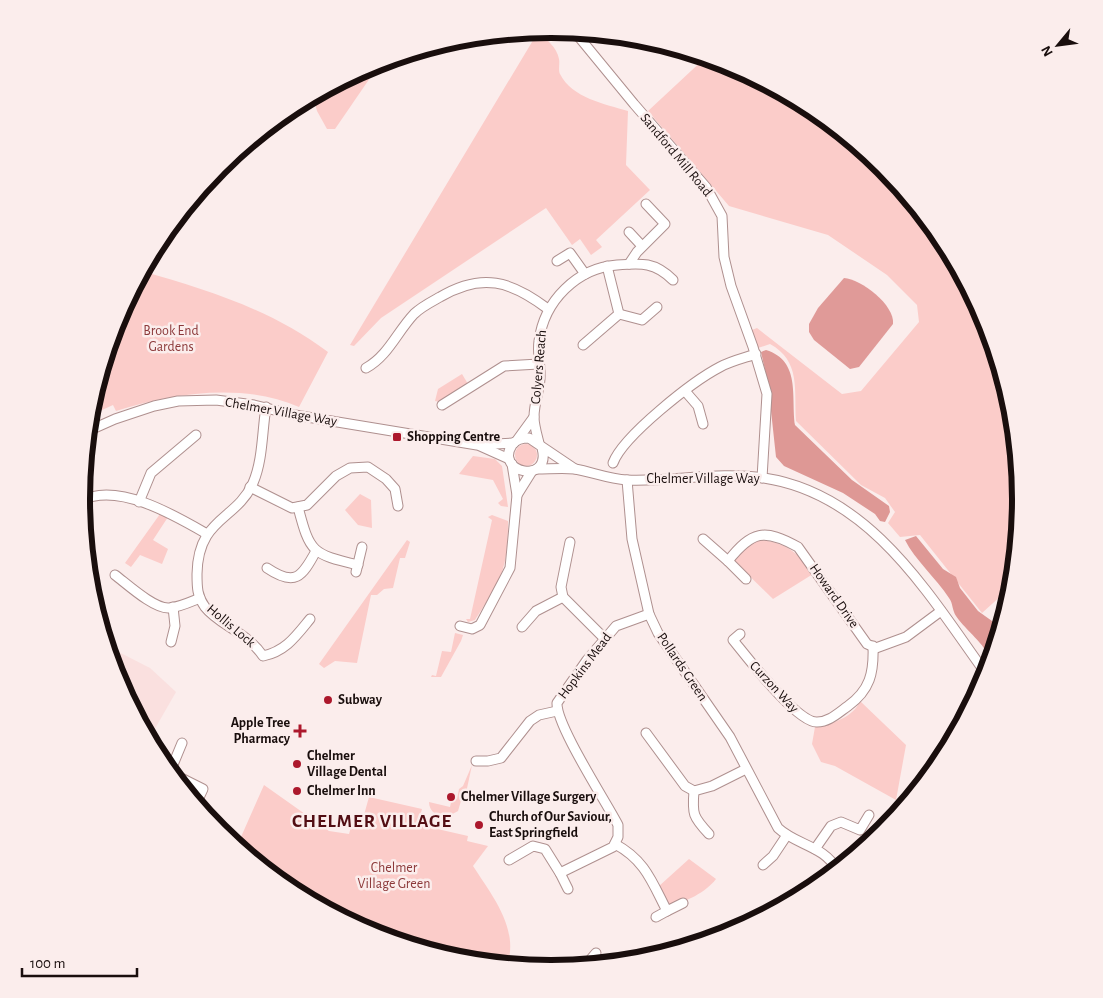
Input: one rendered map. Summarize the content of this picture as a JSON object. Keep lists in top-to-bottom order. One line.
{"streets":{"street":["Sandford Mill Road","Colyers Reach","Chelmer Village Way","Howard Drive","Hollis Lock","Hopkins Mead","Pollards Green","Curzon Way"]},"crossings":[["Sandford Mill Road","Chelmer Village Way"],["Colyers Reach","Chelmer Village Way"],["Chelmer Village Way","Hollis Lock"],["Chelmer Village Way","Pollards Green"],["Howard Drive","Curzon Way"],["Hopkins Mead","Pollards Green"]],"districts":["CHELMER VILLAGE"],"parks":["Brook End Gardens","Chelmer Village Green"],"places":{"transit":["Shopping Centre"],"other":["Subway","Chelmer Village Dental","Chelmer Inn","Chelmer Village Surgery","Church of Our Saviour, East Springfield"],"health":["Apple Tree Pharmacy"]},"scale_bar":"100 m","north":"bottom left"}
